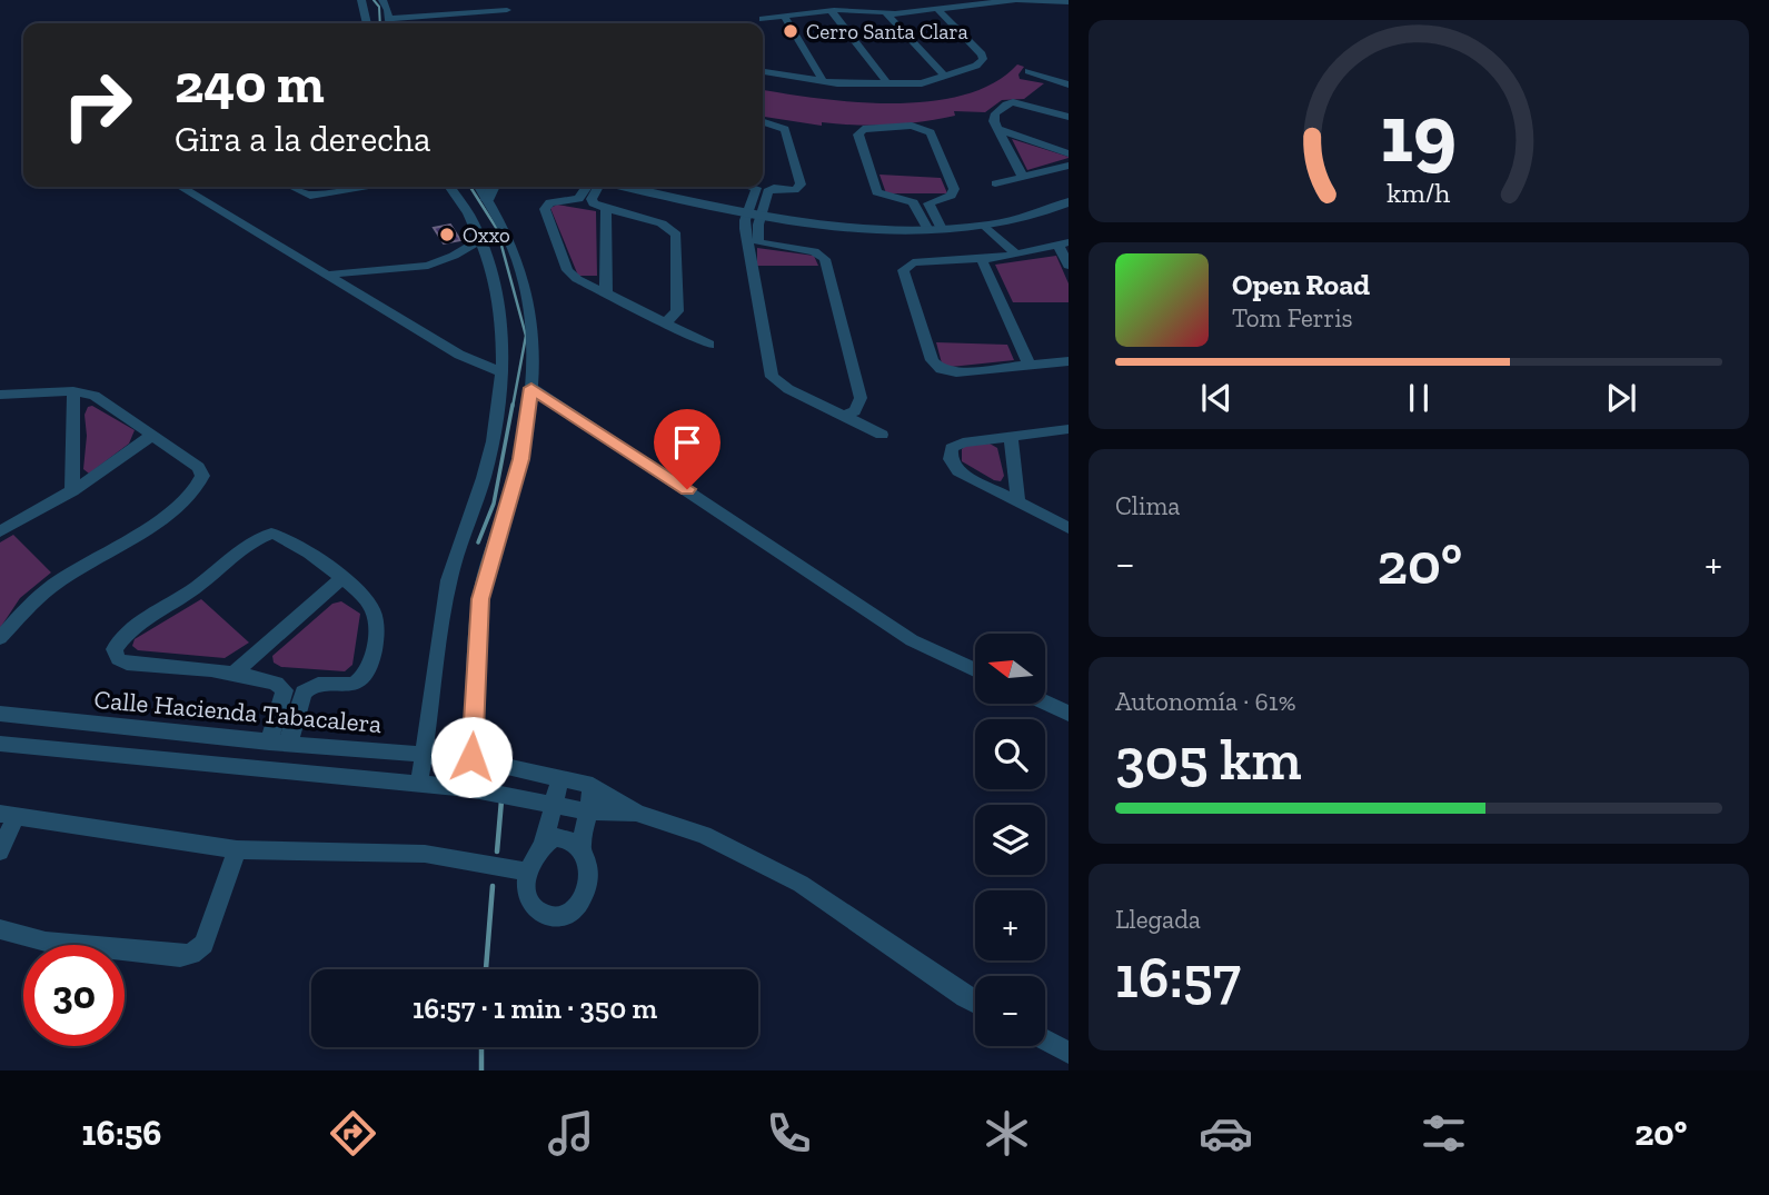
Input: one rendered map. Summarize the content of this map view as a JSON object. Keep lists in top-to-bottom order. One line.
{"streets":{"street":["Calle Hacienda Tabacalera"]},"places":["Cerro Santa Clara","Oxxo"],"north":"left","page":{"turn":["240 m","Gira a la derecha"],"song":["Open Road","Tom Ferris"],"tile":["Clima",["Autonomía · 61%","305 km"],["Llegada","16:57"]],"heat":["−","20°","+"],"map_buttons":["+","−"],"limit":"30","trip":"16:57 · 1 min · 350 m","tabs":["16:56","20°"],"gauge":["19","km/h"]}}
